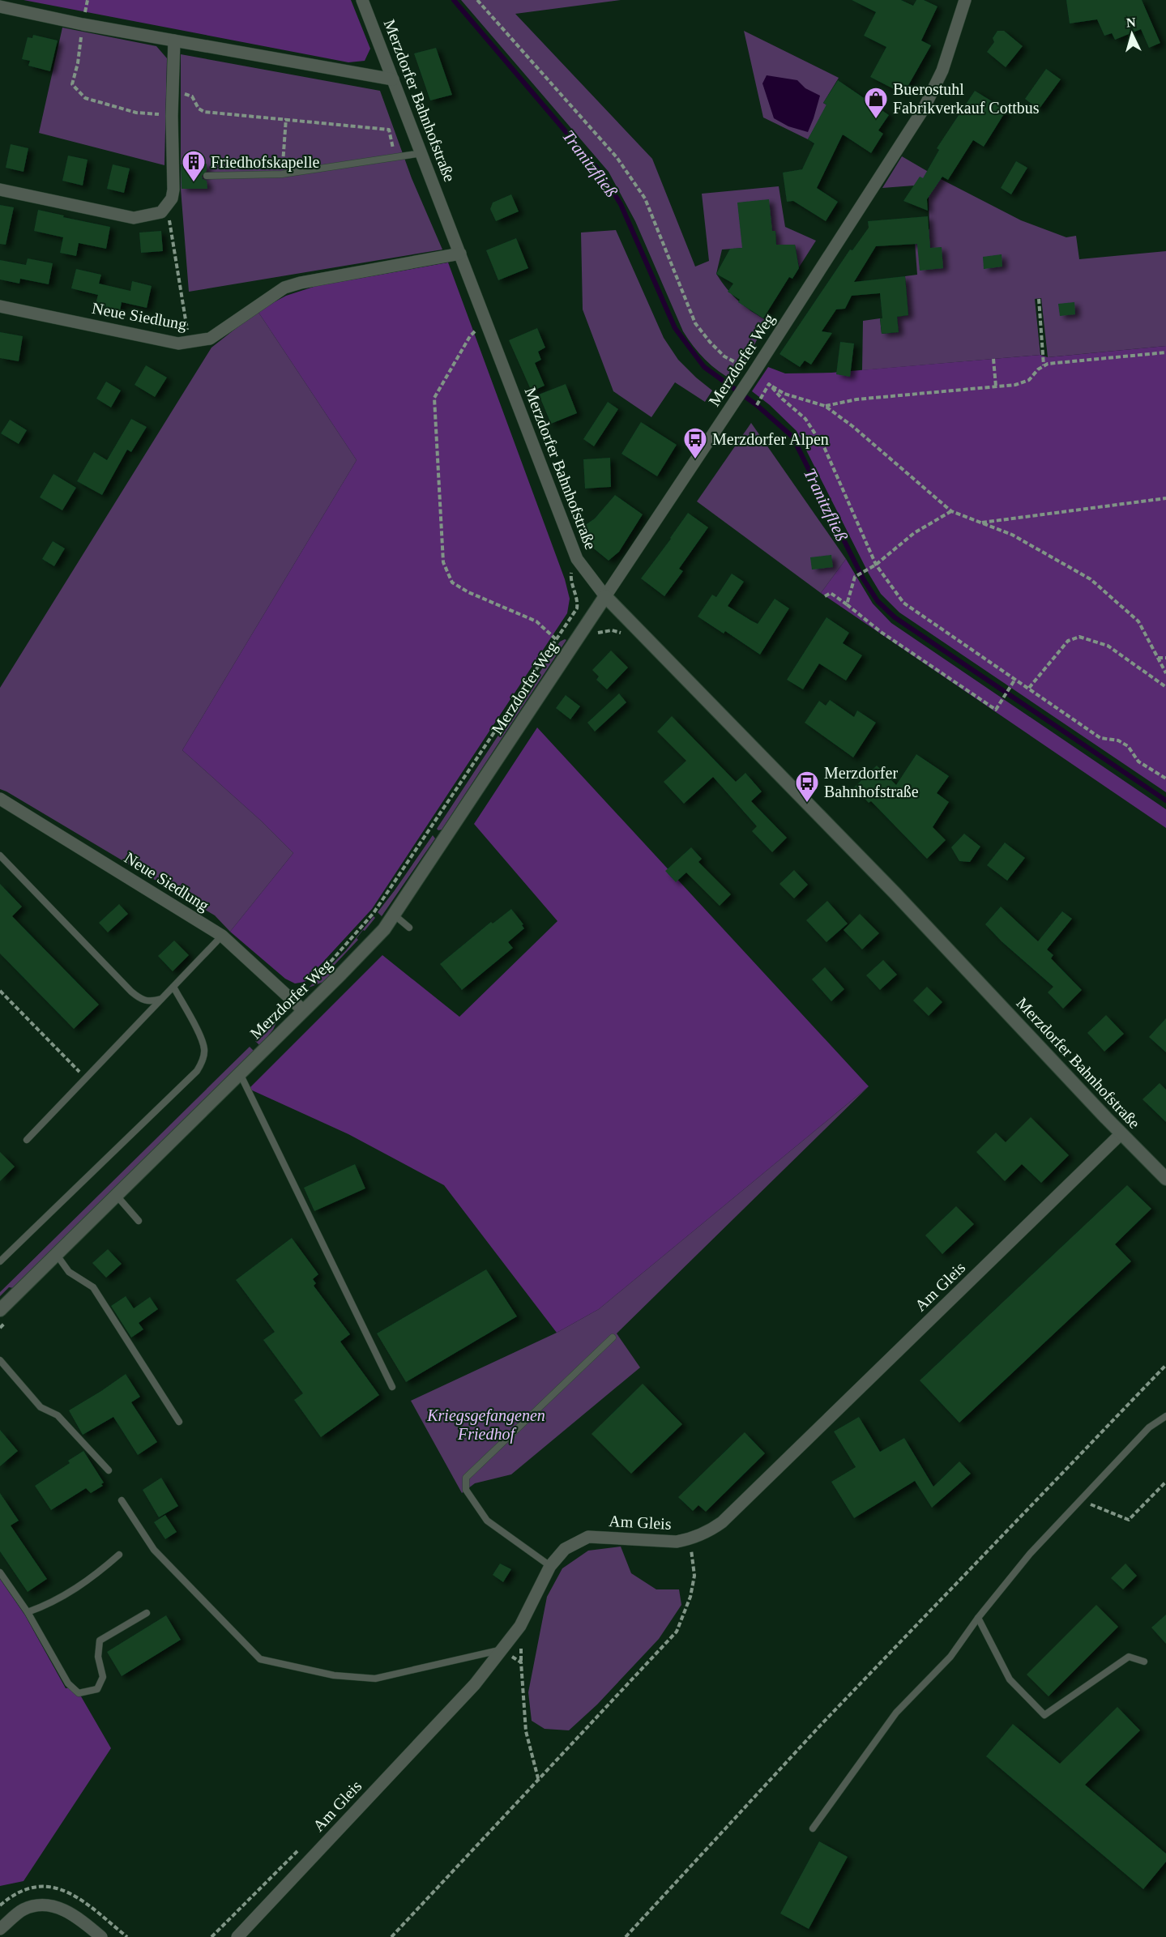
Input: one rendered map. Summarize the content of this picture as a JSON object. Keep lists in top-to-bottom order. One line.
{"streets":{"street":["Merzdorfer Bahnhofstraße","Neue Siedlung","Merzdorfer Weg","Am Gleis"]},"crossings":[["Merzdorfer Bahnhofstraße","Neue Siedlung"],["Merzdorfer Bahnhofstraße","Merzdorfer Weg"],["Merzdorfer Bahnhofstraße","Am Gleis"],["Neue Siedlung","Merzdorfer Weg"]],"water":["Tranitzfließ"],"parks":["Kriegsgefangenen Friedhof"],"places":{"shop":["Buerostuhl Fabrikverkauf Cottbus"],"building":["Friedhofskapelle"],"bus stop":["Merzdorfer Alpen","Merzdorfer Bahnhofstraße"]},"north":"top"}
